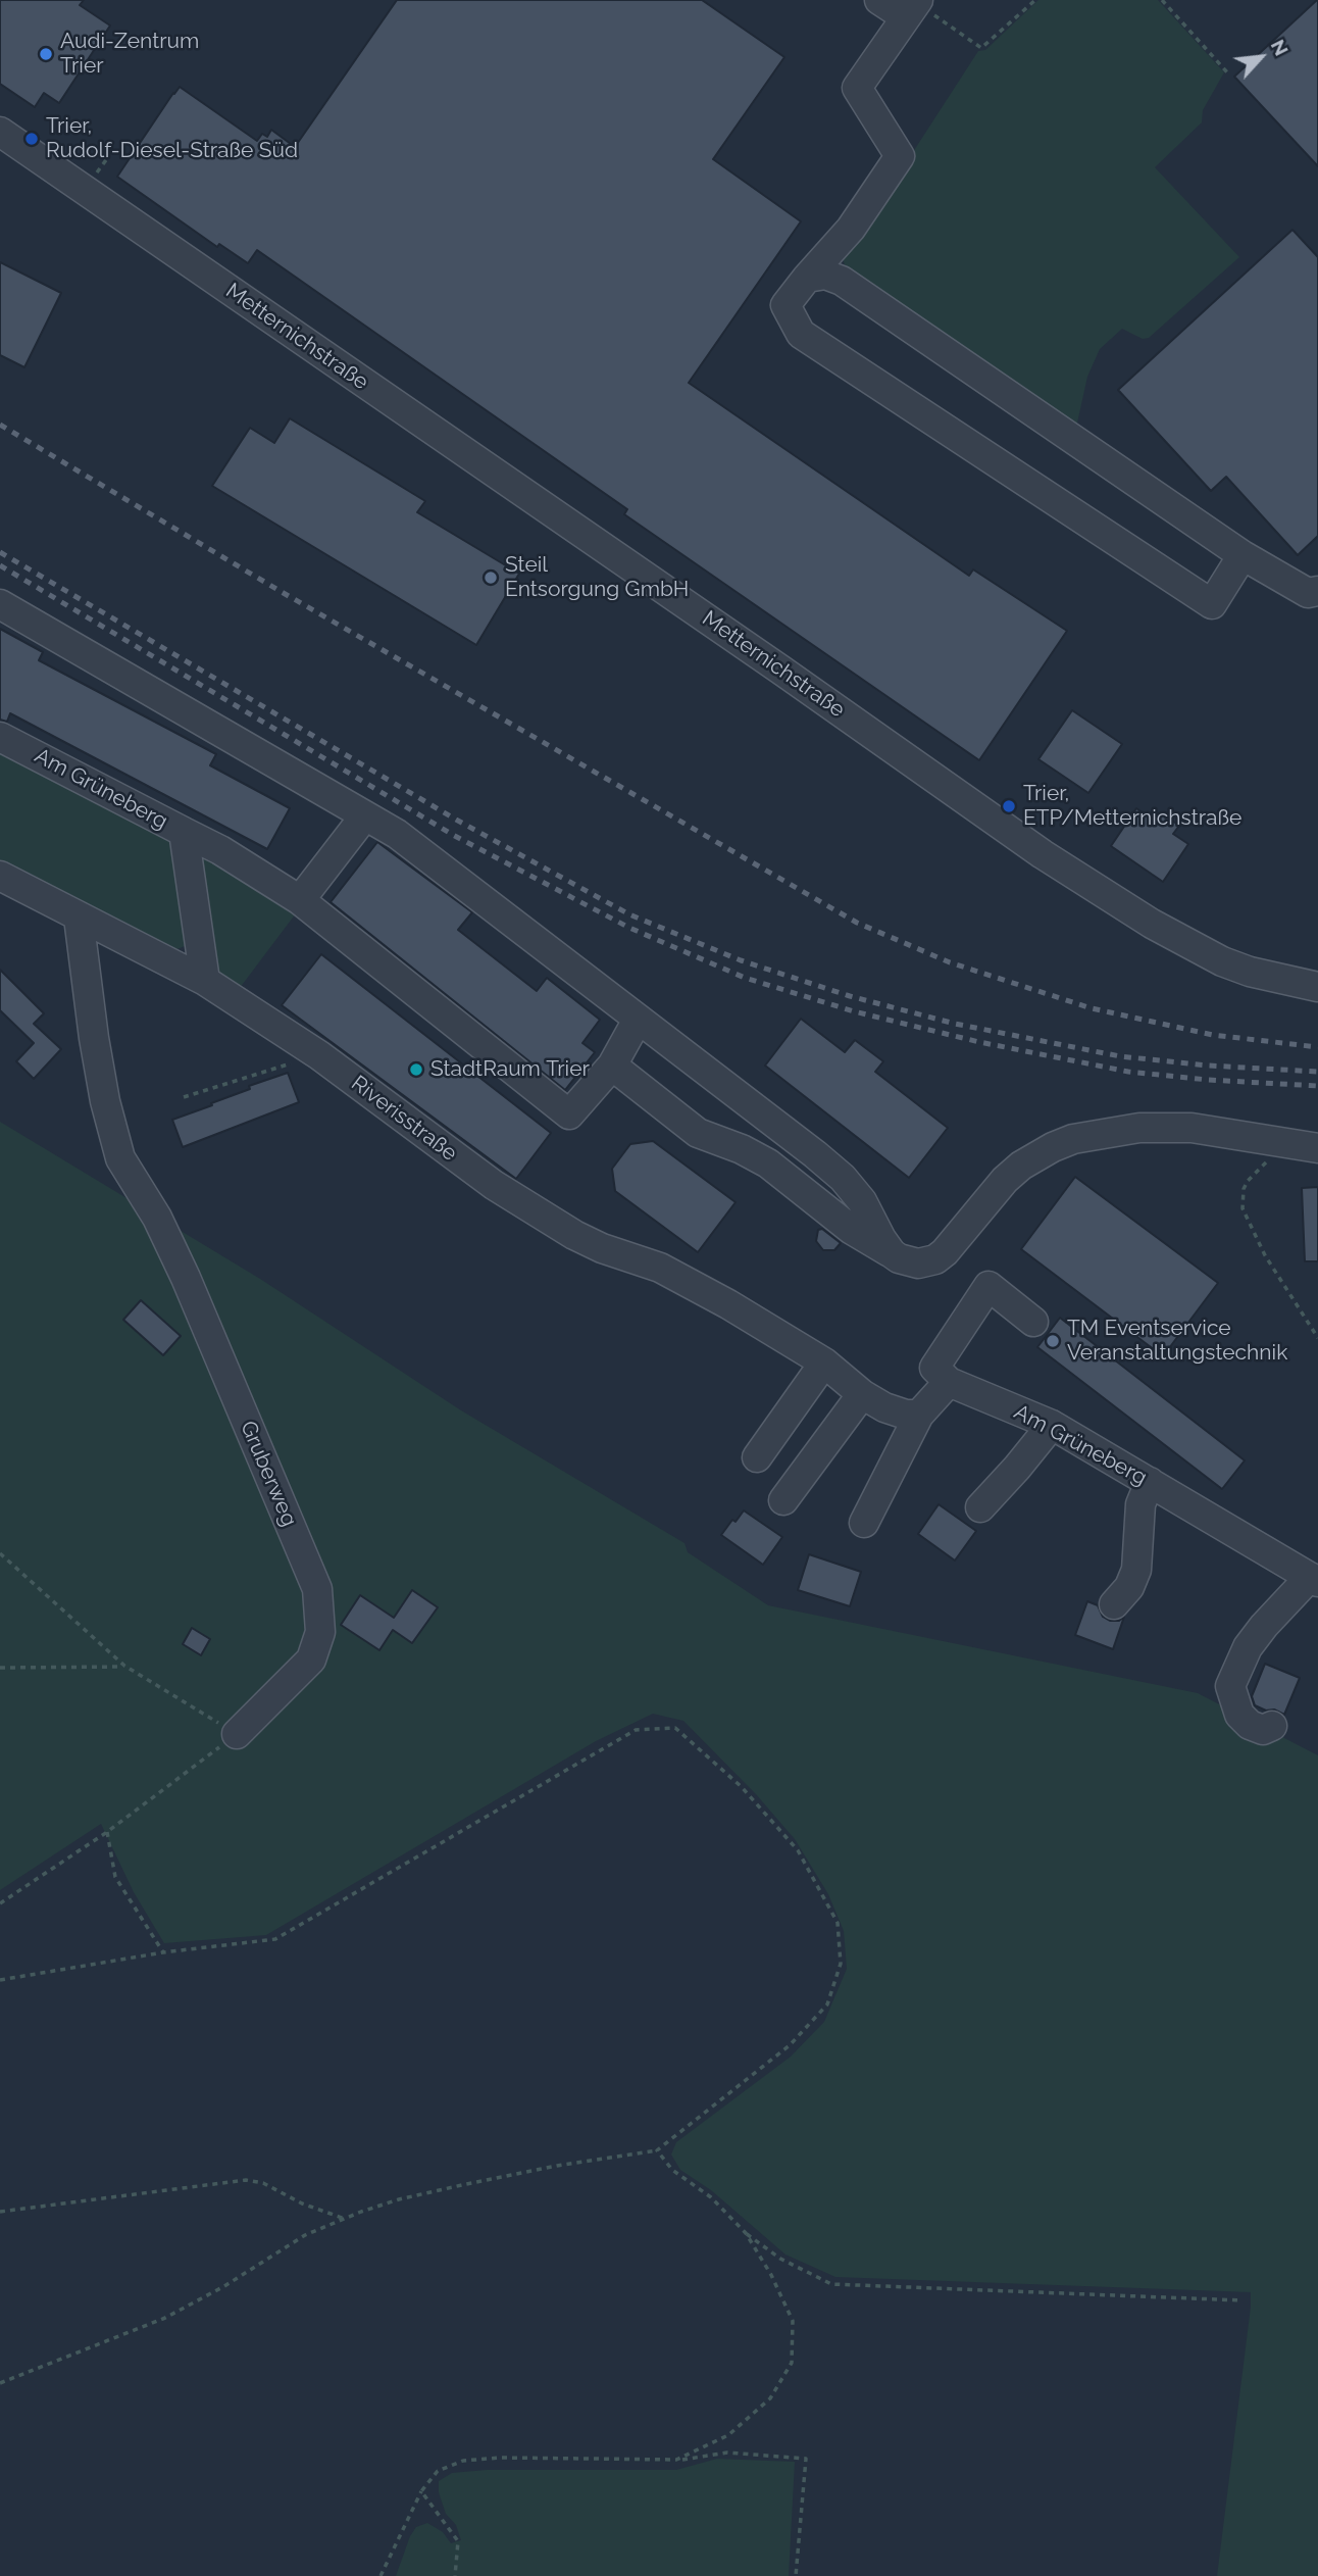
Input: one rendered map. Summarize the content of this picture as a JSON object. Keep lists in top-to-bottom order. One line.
{"streets":{"street":["Metternichstraße","Am Grüneberg","Riverisstraße","Gruberweg"]},"crossings":[["Am Grüneberg","Riverisstraße"],["Riverisstraße","Gruberweg"]],"places":["Audi-Zentrum Trier","Trier, Rudolf-Diesel-Straße Süd","Steil Entsorgung GmbH","Trier, ETP/Metternichstraße","StadtRaum Trier","TM Eventservice Veranstaltungstechnik"],"north":"top right"}
